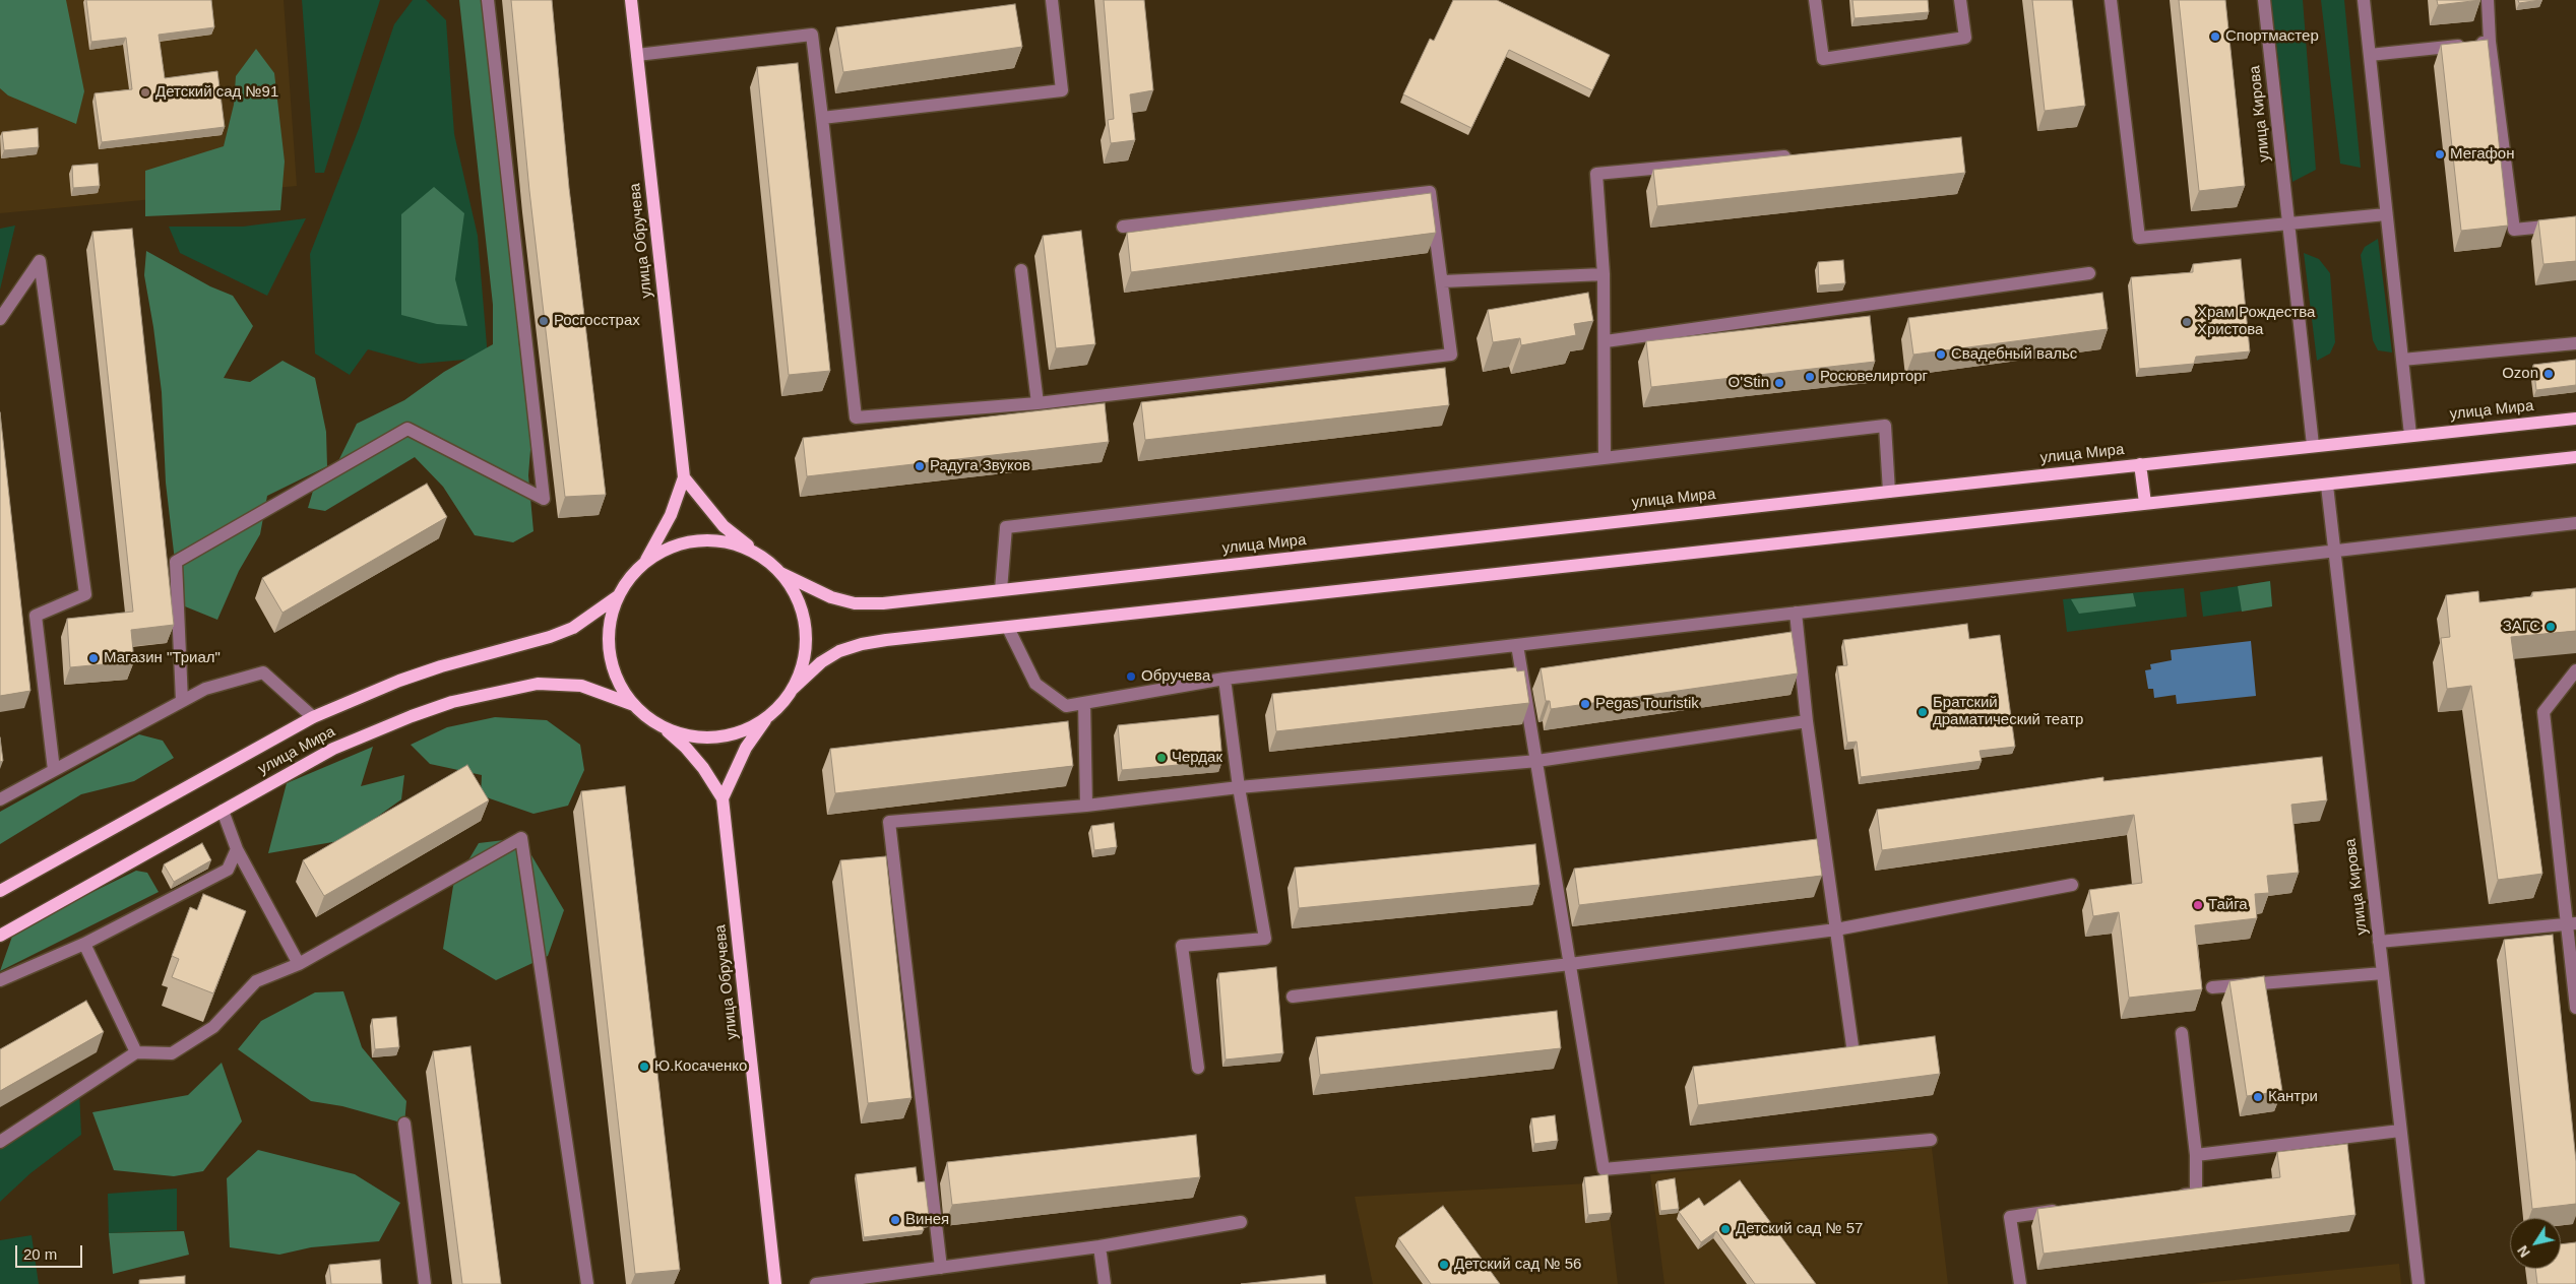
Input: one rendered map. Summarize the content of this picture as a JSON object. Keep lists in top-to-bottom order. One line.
{"streets":{"main road":["улица Обручева","улица Мира"],"street":["улица Кирова"]},"crossings":[["улица Кирова","улица Мира"],["улица Обручева","улица Мира"]],"places":["Спортмастер","Детский сад №91","Мегафон","Росгосстрах","Храм Рождества Христова","Свадебный вальс","Ozon","Росювелирторг","O'Stin","Радуга Звуков","ЗАГС","Магазин \"Триал\"","Обручева","Pegas Touristik","Братский драматический театр","Чердак","Тайга","Ю.Косаченко","Кантри","Винея","Детский сад № 57","Детский сад № 56"],"scale_bar":"20 m","north":"bottom left"}
